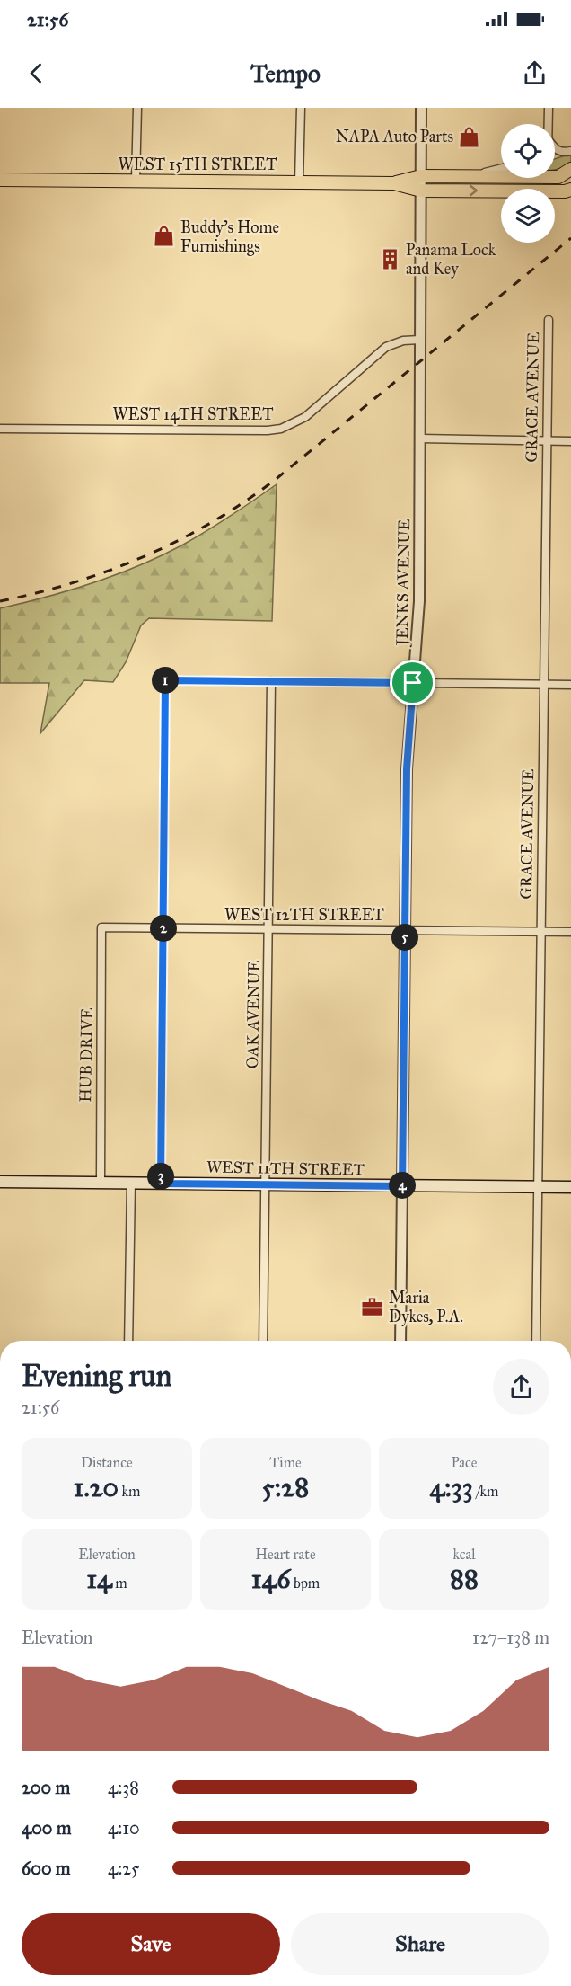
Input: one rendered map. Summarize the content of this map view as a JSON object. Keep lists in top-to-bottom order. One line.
{"streets":{"highway":["WEST 15TH STREET"],"main road":["WEST 11TH STREET"],"street":["GRACE AVENUE","WEST 14TH STREET","JENKS AVENUE","WEST 12TH STREET","OAK AVENUE","HUB DRIVE"]},"crossings":[["WEST 15TH STREET","JENKS AVENUE"],["GRACE AVENUE","WEST 12TH STREET"],["GRACE AVENUE","WEST 11TH STREET"],["WEST 14TH STREET","JENKS AVENUE"],["JENKS AVENUE","WEST 12TH STREET"],["JENKS AVENUE","WEST 11TH STREET"],["WEST 12TH STREET","OAK AVENUE"],["WEST 12TH STREET","HUB DRIVE"],["OAK AVENUE","WEST 11TH STREET"],["HUB DRIVE","WEST 11TH STREET"]],"places":{"shop":["NAPA Auto Parts","Buddy's Home Furnishings"],"building":["Panama Lock and Key"],"office":["Maria Dykes, P.A."]},"page":{"status":"21:56","header":"Tempo","pins":["1","2","5","3","4"],"heading":["Evening run","21:56"],"stats":[["Distance","1.20 km"],["Time","5:28"],["Pace","4:33 /km"],["Elevation","14 m"],["Heart rate","146 bpm"],["kcal","88"]],"chart":["Elevation","127–138 m"],"list":[{"name":"200 m","note":"4:38"},{"name":"400 m","note":"4:10"},{"name":"600 m","note":"4:25"}],"buttons":["Save","Share"]}}
